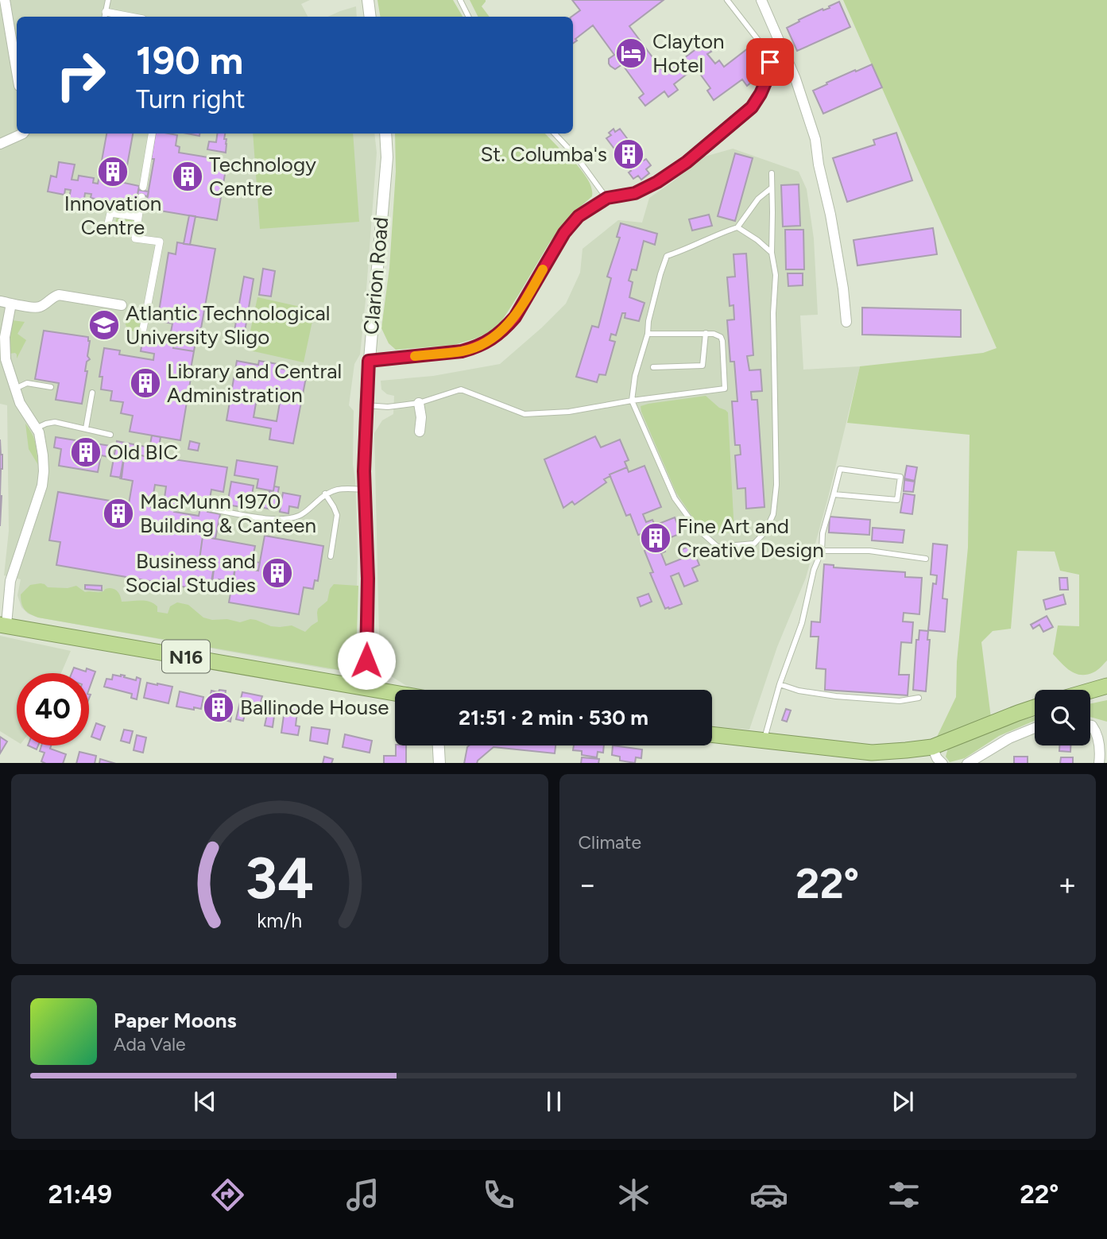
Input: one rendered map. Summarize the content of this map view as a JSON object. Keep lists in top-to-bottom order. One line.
{"streets":{"highway":["N16"],"street":["Clarion Road"]},"crossings":[["Clarion Road","N16"]],"places":{"hotel":["Clayton Hotel"],"building":["St. Columba's","Innovation Centre","Technology Centre","Library and Central Administration","Old BIC","MacMunn 1970 Building & Canteen","Fine Art and Creative Design","Business and Social Studies","Ballinode House"],"school or university":["Atlantic Technological University Sligo"]},"page":{"turn":["190 m","Turn right"],"limit":"40","trip":"21:51 · 2 min · 530 m","tile":"Climate","heat":["−","22°","+"],"song":["Paper Moons","Ada Vale"],"tabs":["21:49","22°"],"gauge":["34","km/h"]}}
